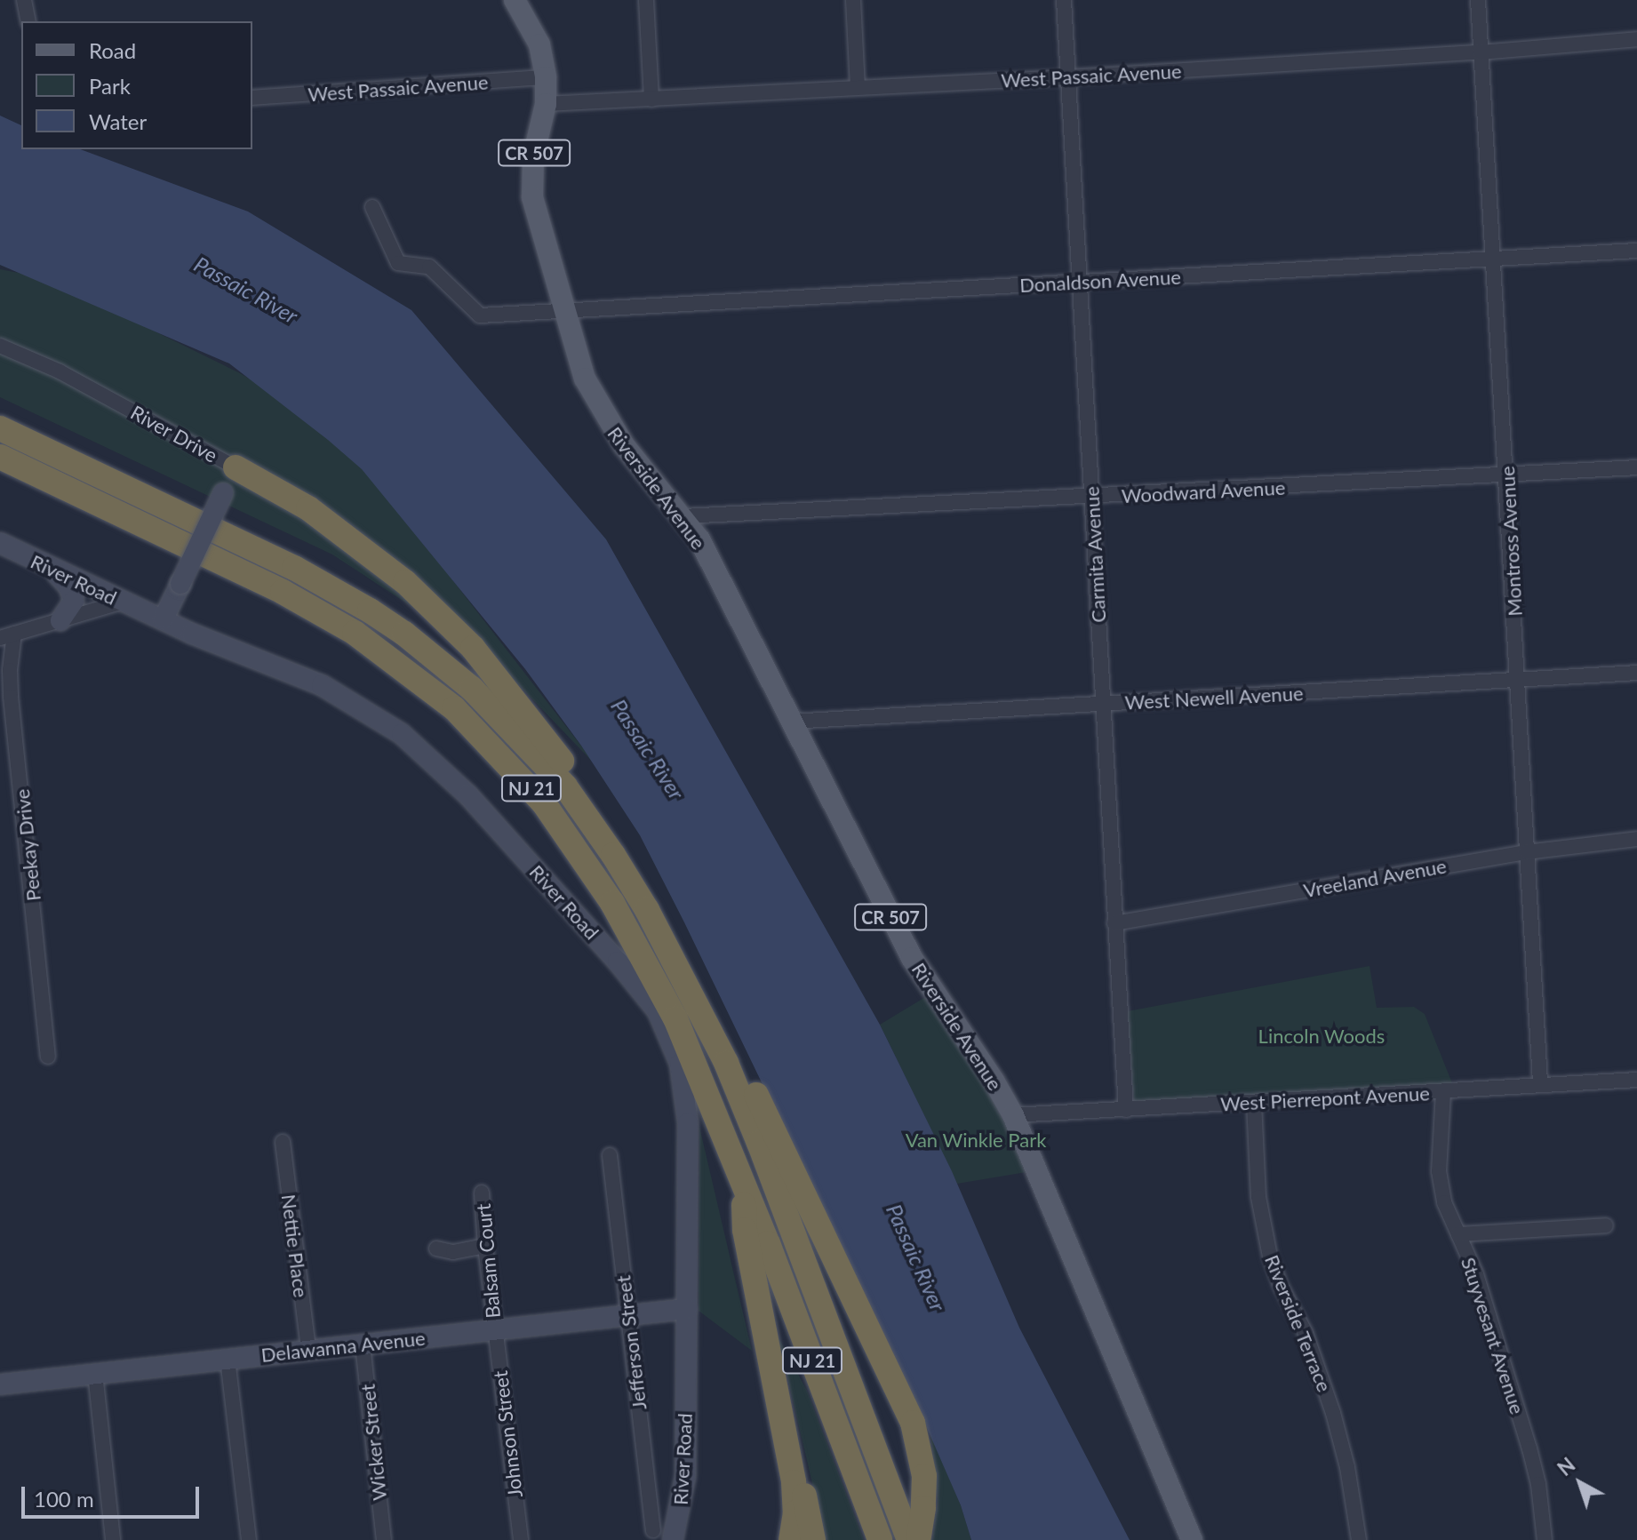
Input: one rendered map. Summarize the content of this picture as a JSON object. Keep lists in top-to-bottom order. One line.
{"streets":{"highway":["NJ 21"],"main road":["CR 507","Riverside Avenue"],"street":["West Passaic Avenue","Donaldson Avenue","River Drive","Woodward Avenue","Montross Avenue","Carmita Avenue","River Road","West Newell Avenue","Peekay Drive","Vreeland Avenue","West Pierrepont Avenue","Nettie Place","Balsam Court","Riverside Terrace","Stuyvesant Avenue","Jefferson Street","Delawanna Avenue","Johnson Street","Wicker Street"]},"crossings":[["West Passaic Avenue","CR 507"],["West Passaic Avenue","Montross Avenue"],["West Passaic Avenue","Carmita Avenue"],["CR 507","Donaldson Avenue"],["CR 507","Riverside Avenue"],["Donaldson Avenue","Riverside Avenue"],["Donaldson Avenue","Montross Avenue"],["Donaldson Avenue","Carmita Avenue"],["River Drive","River Road"],["Riverside Avenue","Woodward Avenue"],["Riverside Avenue","West Newell Avenue"],["Riverside Avenue","West Pierrepont Avenue"],["Woodward Avenue","Montross Avenue"],["Woodward Avenue","Carmita Avenue"],["Montross Avenue","West Newell Avenue"],["Montross Avenue","Vreeland Avenue"],["Montross Avenue","West Pierrepont Avenue"],["Carmita Avenue","West Newell Avenue"],["Carmita Avenue","Vreeland Avenue"],["Carmita Avenue","West Pierrepont Avenue"],["River Road","Delawanna Avenue"],["West Pierrepont Avenue","Riverside Terrace"],["West Pierrepont Avenue","Stuyvesant Avenue"],["Nettie Place","Delawanna Avenue"],["Balsam Court","Delawanna Avenue"],["Balsam Court","Johnson Street"],["Jefferson Street","Delawanna Avenue"],["Delawanna Avenue","Johnson Street"],["Delawanna Avenue","Wicker Street"]],"water":["Passaic River"],"parks":["Lincoln Woods","Van Winkle Park"],"legend":["Road","Park","Water"],"scale_bar":"100 m","north":"top left"}
